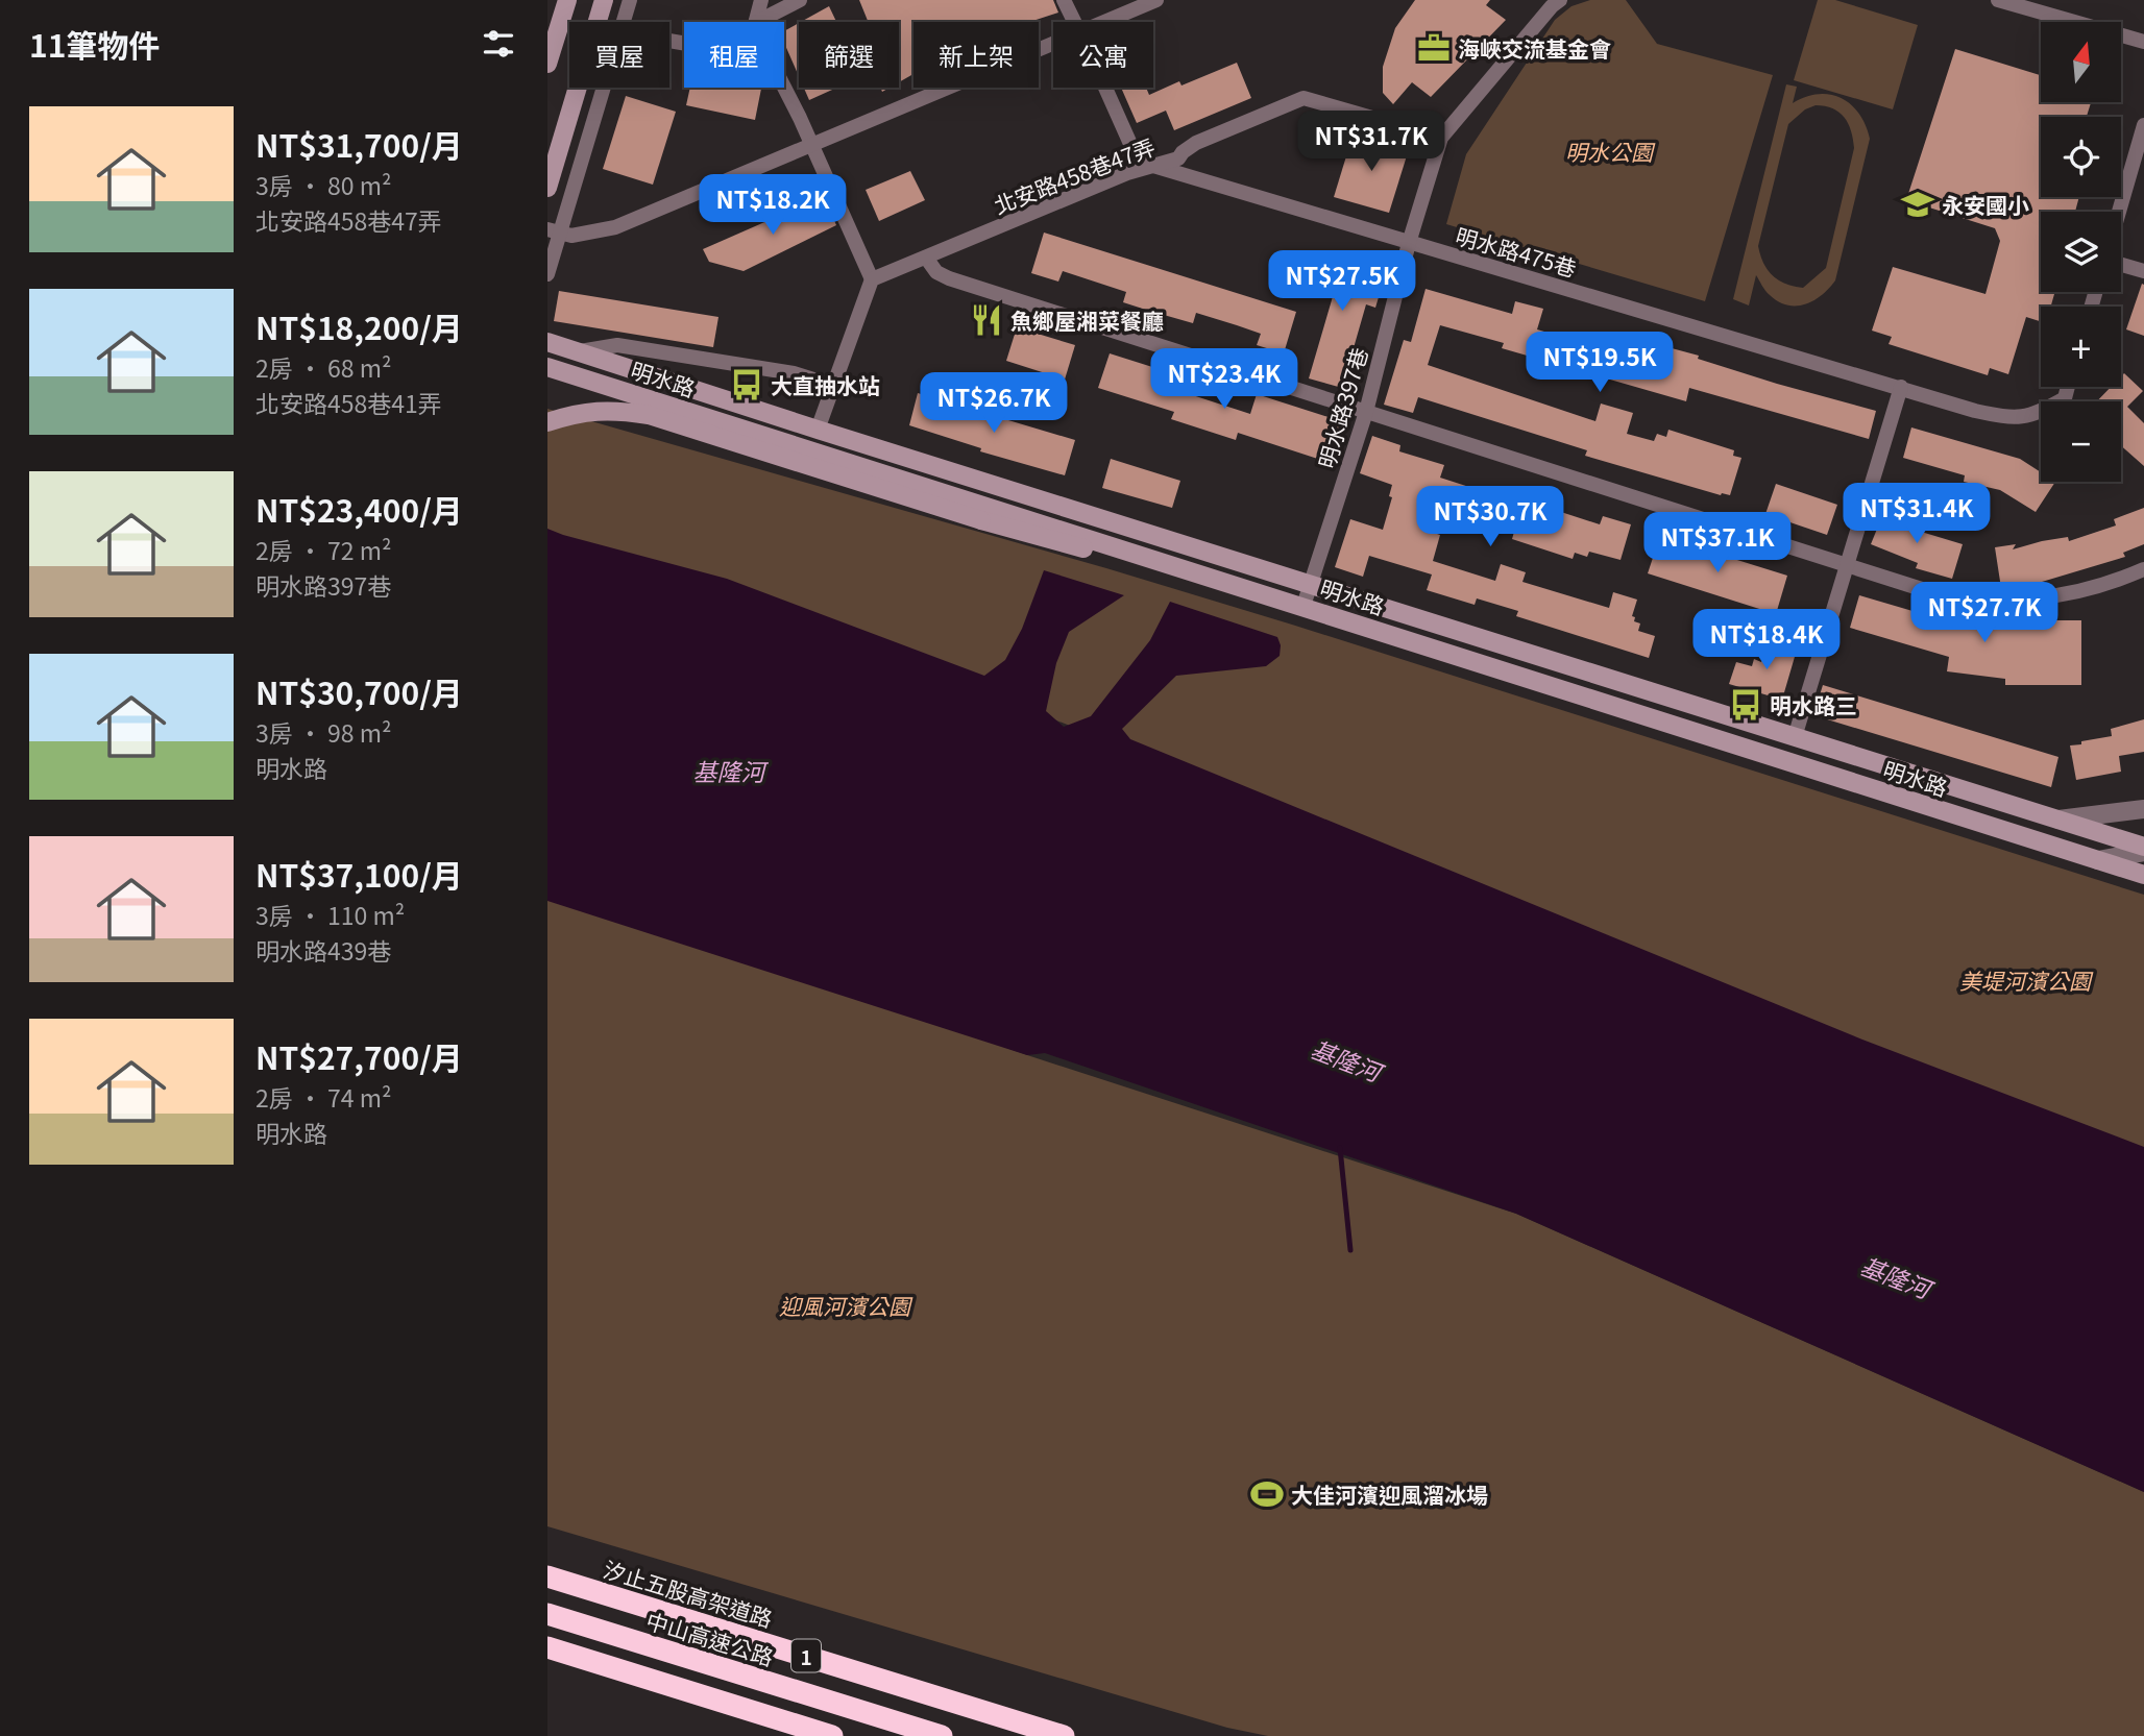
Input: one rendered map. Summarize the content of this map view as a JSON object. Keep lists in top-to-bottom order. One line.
{"streets":{"highway":["汐止五股高架道路","中山高速公路","1"],"main road":["明水路"],"street":["北安路458巷47弄","明水路475巷","明水路397巷"]},"crossings":[["北安路458巷47弄","明水路475巷"],["北安路458巷47弄","明水路397巷"],["明水路475巷","明水路397巷"],["明水路","明水路397巷"]],"water":["基隆河"],"parks":["明水公園","美堤河濱公園","迎風河濱公園"],"places":{"office":["海峽交流基金會"],"school or university":["永安國小"],"restaurant":["魚鄉屋湘菜餐廳"],"bus stop":["大直抽水站","明水路三"],"sports":["大佳河濱迎風溜冰場"]},"north":"top","page":{"heading":"11筆物件","map_buttons":["+","−"],"chip":["買屋","租屋","篩選","新上架","公寓"],"list":[{"name":"NT$31,700/月","note":"3房 · 80 m² · 北安路458巷47弄"},{"name":"NT$18,200/月","note":"2房 · 68 m² · 北安路458巷41弄"},{"name":"NT$23,400/月","note":"2房 · 72 m² · 明水路397巷"},{"name":"NT$30,700/月","note":"3房 · 98 m² · 明水路"},{"name":"NT$37,100/月","note":"3房 · 110 m² · 明水路439巷"},{"name":"NT$27,700/月","note":"2房 · 74 m² · 明水路"}],"price":["NT$31.7K","NT$18.2K","NT$27.5K","NT$19.5K","NT$23.4K","NT$26.7K","NT$31.4K","NT$30.7K","NT$37.1K","NT$27.7K","NT$18.4K"]}}
